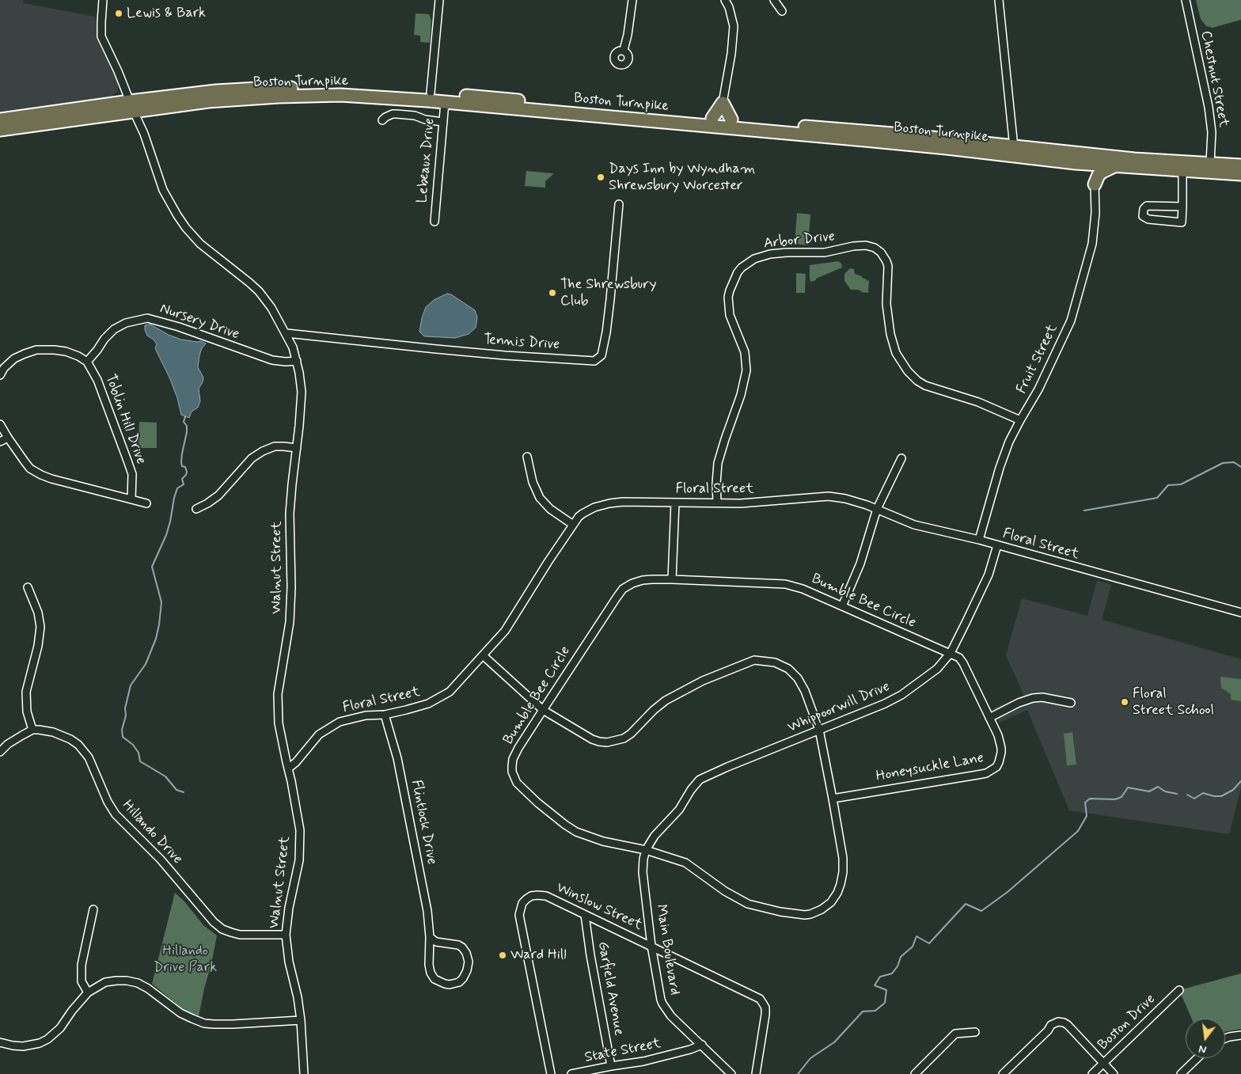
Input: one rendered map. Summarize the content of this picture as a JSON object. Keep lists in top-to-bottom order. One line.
{"streets":{"highway":["Boston Turnpike"],"street":["Chestnut Street","Lebeaux Drive","Arbor Drive","Nursery Drive","Tennis Drive","Fruit Street","Toblin Hill Drive","Floral Street","Walnut Street","Bumble Bee Circle","Whippoorwill Drive","Honeysuckle Lane","Flintlock Drive","Hillando Drive","Winslow Street","Main Boulevard","Garfield Avenue","Boston Drive","State Street"]},"crossings":[["Chestnut Street","Boston Turnpike"],["Boston Turnpike","Lebeaux Drive"],["Boston Turnpike","Walnut Street"],["Arbor Drive","Fruit Street"],["Arbor Drive","Floral Street"],["Nursery Drive","Toblin Hill Drive"],["Nursery Drive","Walnut Street"],["Tennis Drive","Walnut Street"],["Fruit Street","Floral Street"],["Floral Street","Walnut Street"],["Floral Street","Bumble Bee Circle"],["Floral Street","Whippoorwill Drive"],["Floral Street","Flintlock Drive"],["Walnut Street","Hillando Drive"],["Bumble Bee Circle","Whippoorwill Drive"],["Bumble Bee Circle","Honeysuckle Lane"],["Bumble Bee Circle","Main Boulevard"],["Whippoorwill Drive","Honeysuckle Lane"],["Whippoorwill Drive","Main Boulevard"],["Winslow Street","Main Boulevard"],["Winslow Street","Garfield Avenue"],["Main Boulevard","State Street"],["Garfield Avenue","State Street"]],"parks":["Hillando Drive Park"],"places":["Lewis & Bark","Days Inn by Wyndham Shrewsbury Worcester","The Shrewsbury Club","Floral Street School","Ward Hill"],"north":"bottom"}
